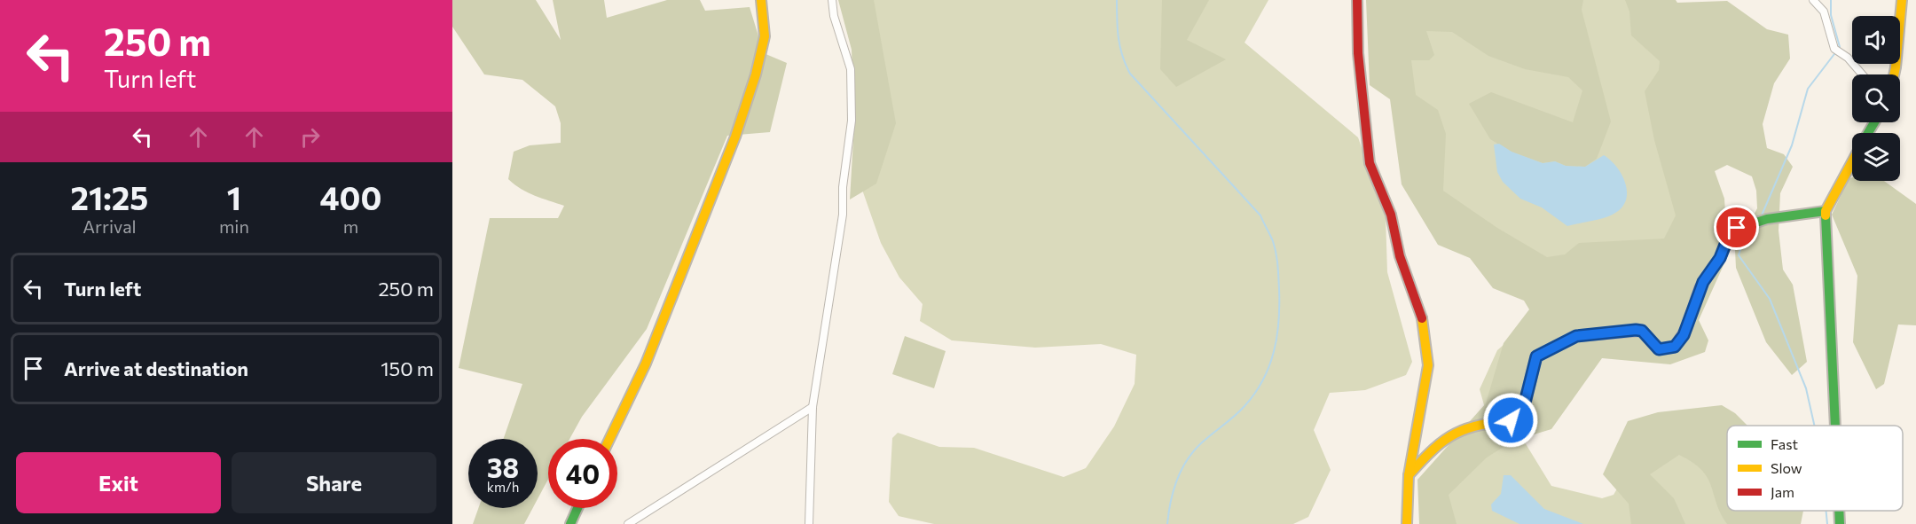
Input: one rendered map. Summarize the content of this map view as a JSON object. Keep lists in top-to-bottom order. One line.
{"legend":["Fast","Slow","Jam"],"page":{"turn":["250 m","Turn left"],"eta":["21:25","Arrival","1","min","400","m"],"list":[{"name":"Turn left","value":"250 m"},{"name":"Arrive at destination","value":"150 m"}],"speed":"38 km/h","limit":"40","buttons":["Exit","Share"]}}
